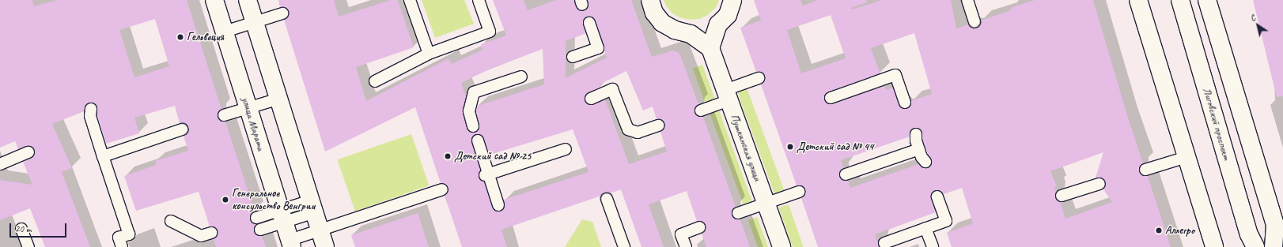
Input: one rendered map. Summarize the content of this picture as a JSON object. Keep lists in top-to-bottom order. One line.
{"streets":{"street":["улица Марата","Лиговский проспект","Пушкинская улица"]},"places":["Гельвеция","Детский сад № 44","Детский сад № 25","Генеральное консульство Венгрии","Аллегро"],"scale_bar":"20 m","north":"top left"}
